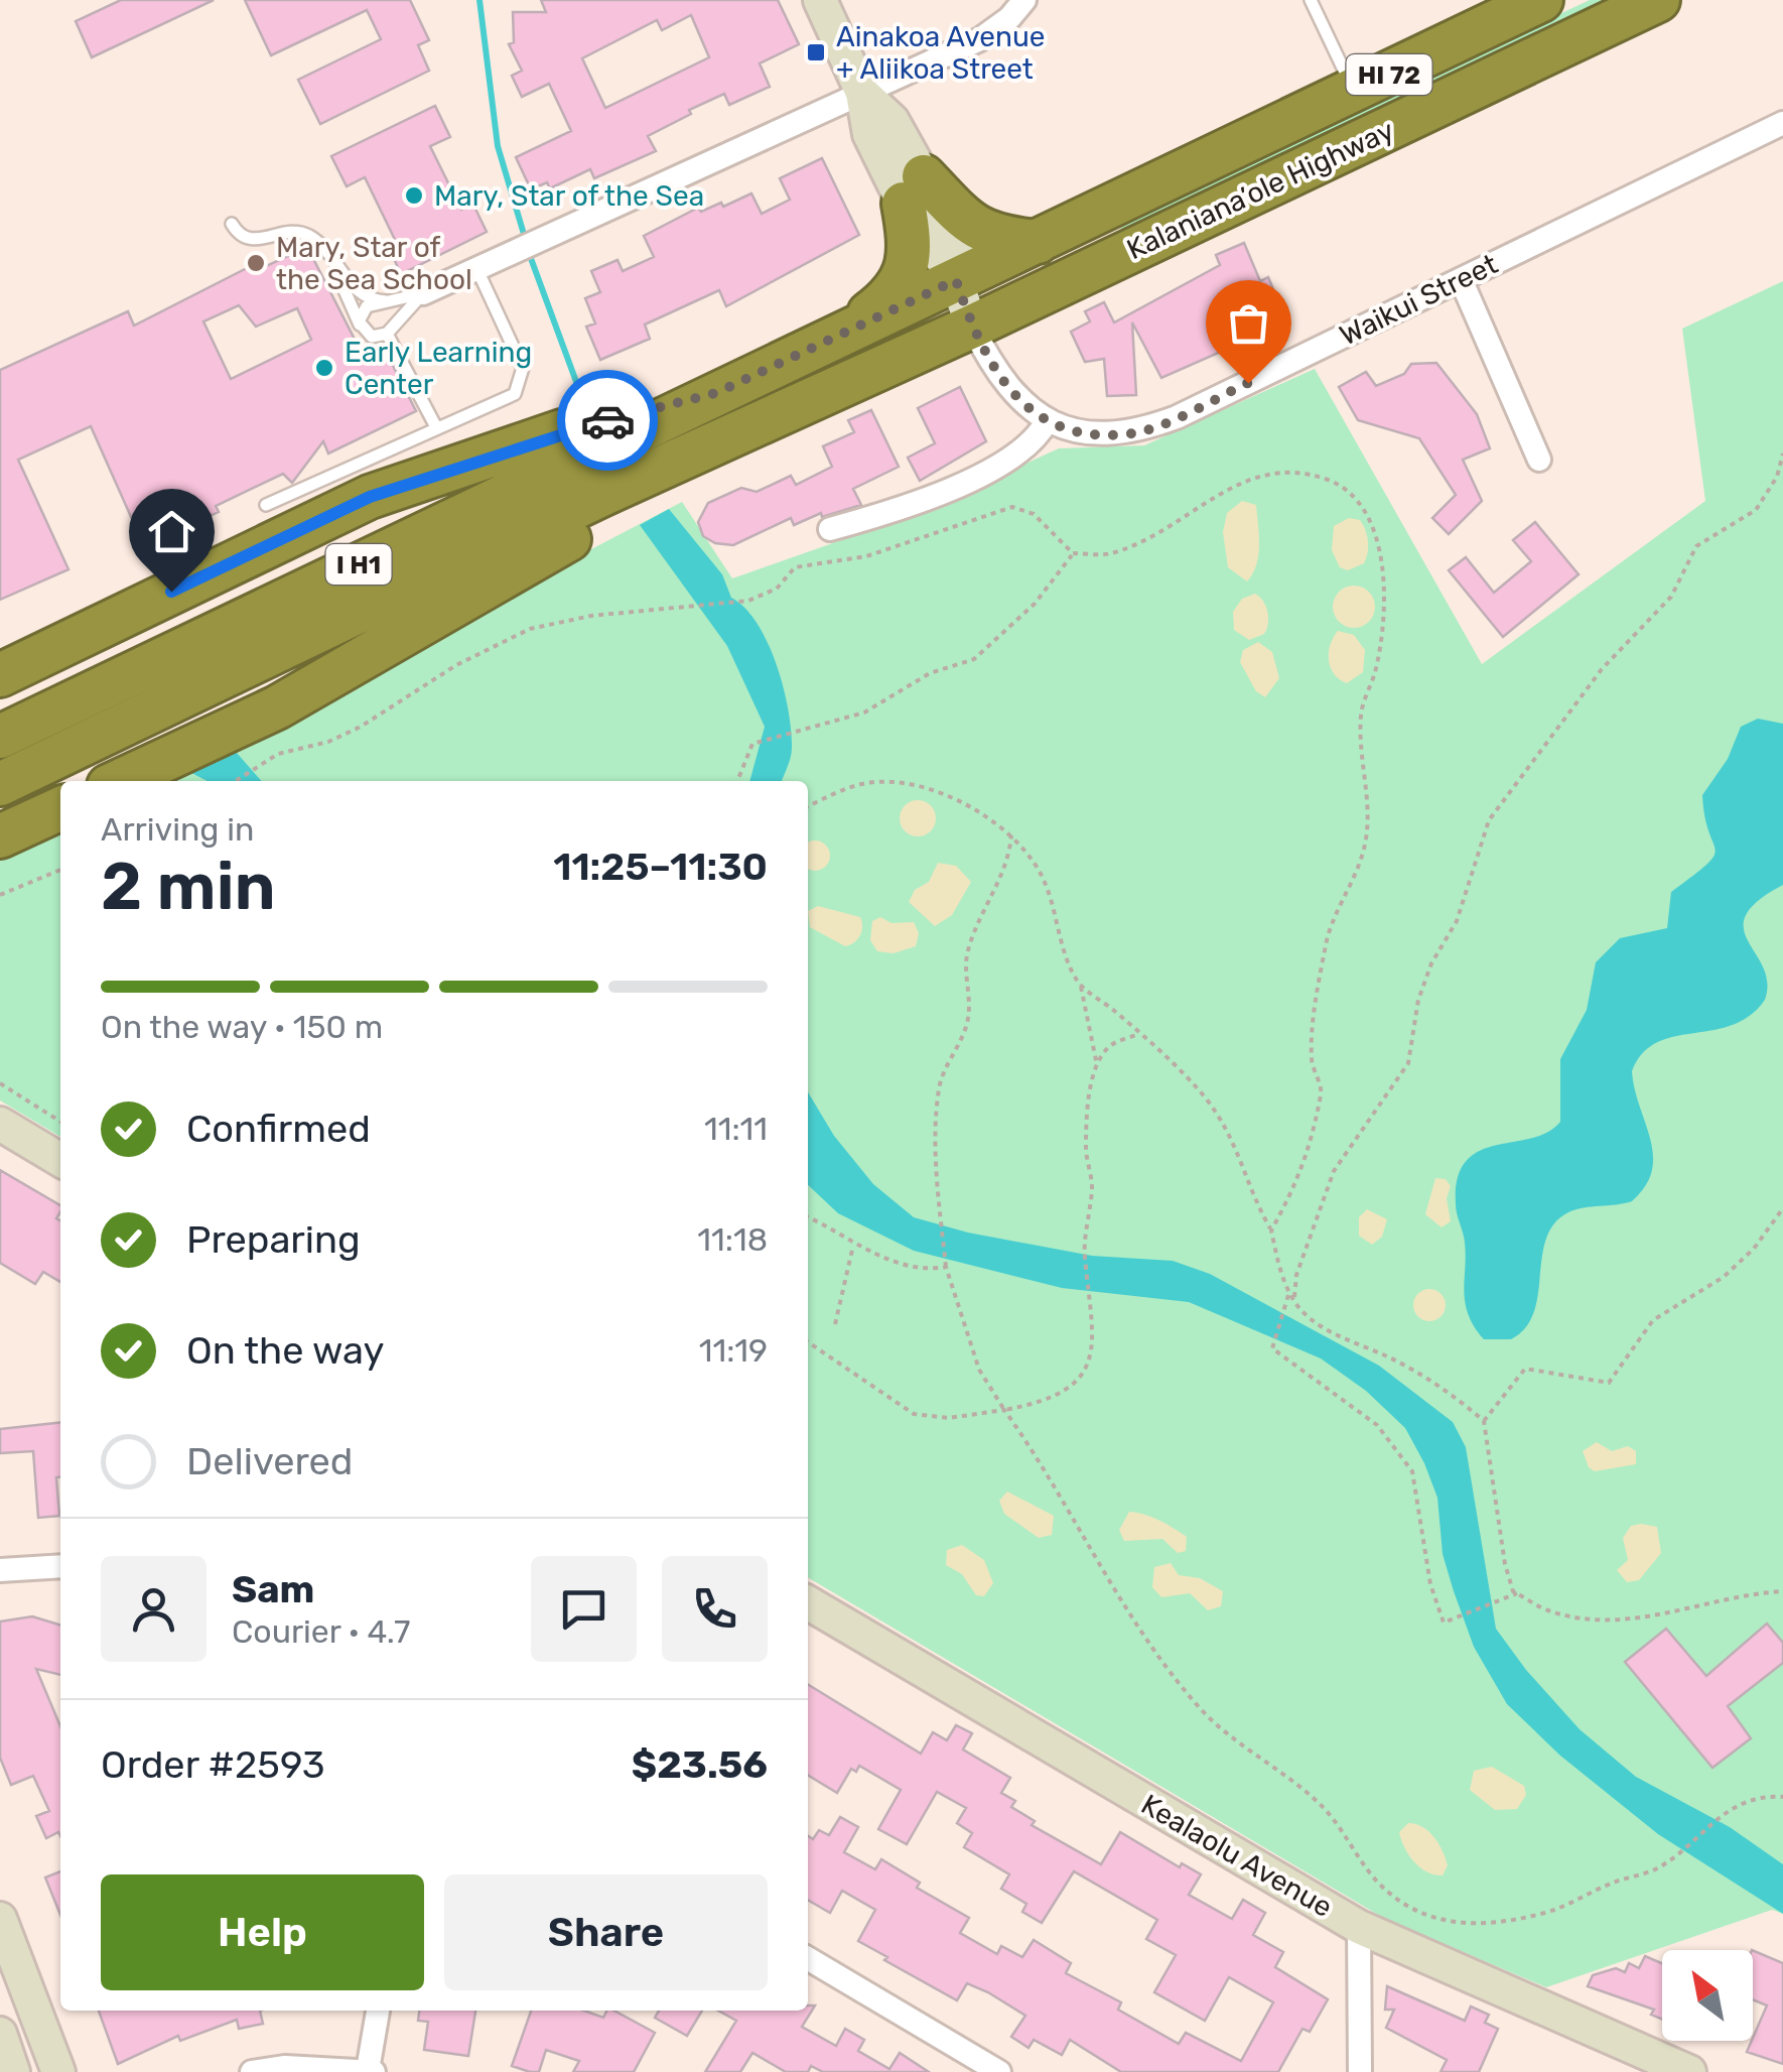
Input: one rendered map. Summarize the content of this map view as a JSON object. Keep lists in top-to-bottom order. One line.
{"streets":{"highway":["HI 72","Kalaniana’ole Highway","I H1"],"street":["Waikui Street","Kealaolu Avenue"]},"crossings":[["Kalaniana’ole Highway","Waikui Street"],["Kalaniana’ole Highway","I H1"],["Waikui Street","I H1"]],"places":{"transit":["Ainakoa Avenue + Aliikoa Street"],"other":["Mary, Star of the Sea","Mary, Star of the Sea School","Early Learning Center"]},"north":"top left","page":{"heading":["2 min","Arriving in","11:25–11:30"],"panel":["Sam","Courier · 4.7","Order #2593","$23.56"],"bar":"On the way · 150 m","list":[["Confirmed","11:11"],["Preparing","11:18"],["On the way","11:19"],"Delivered"],"buttons":["Help","Share"]}}
